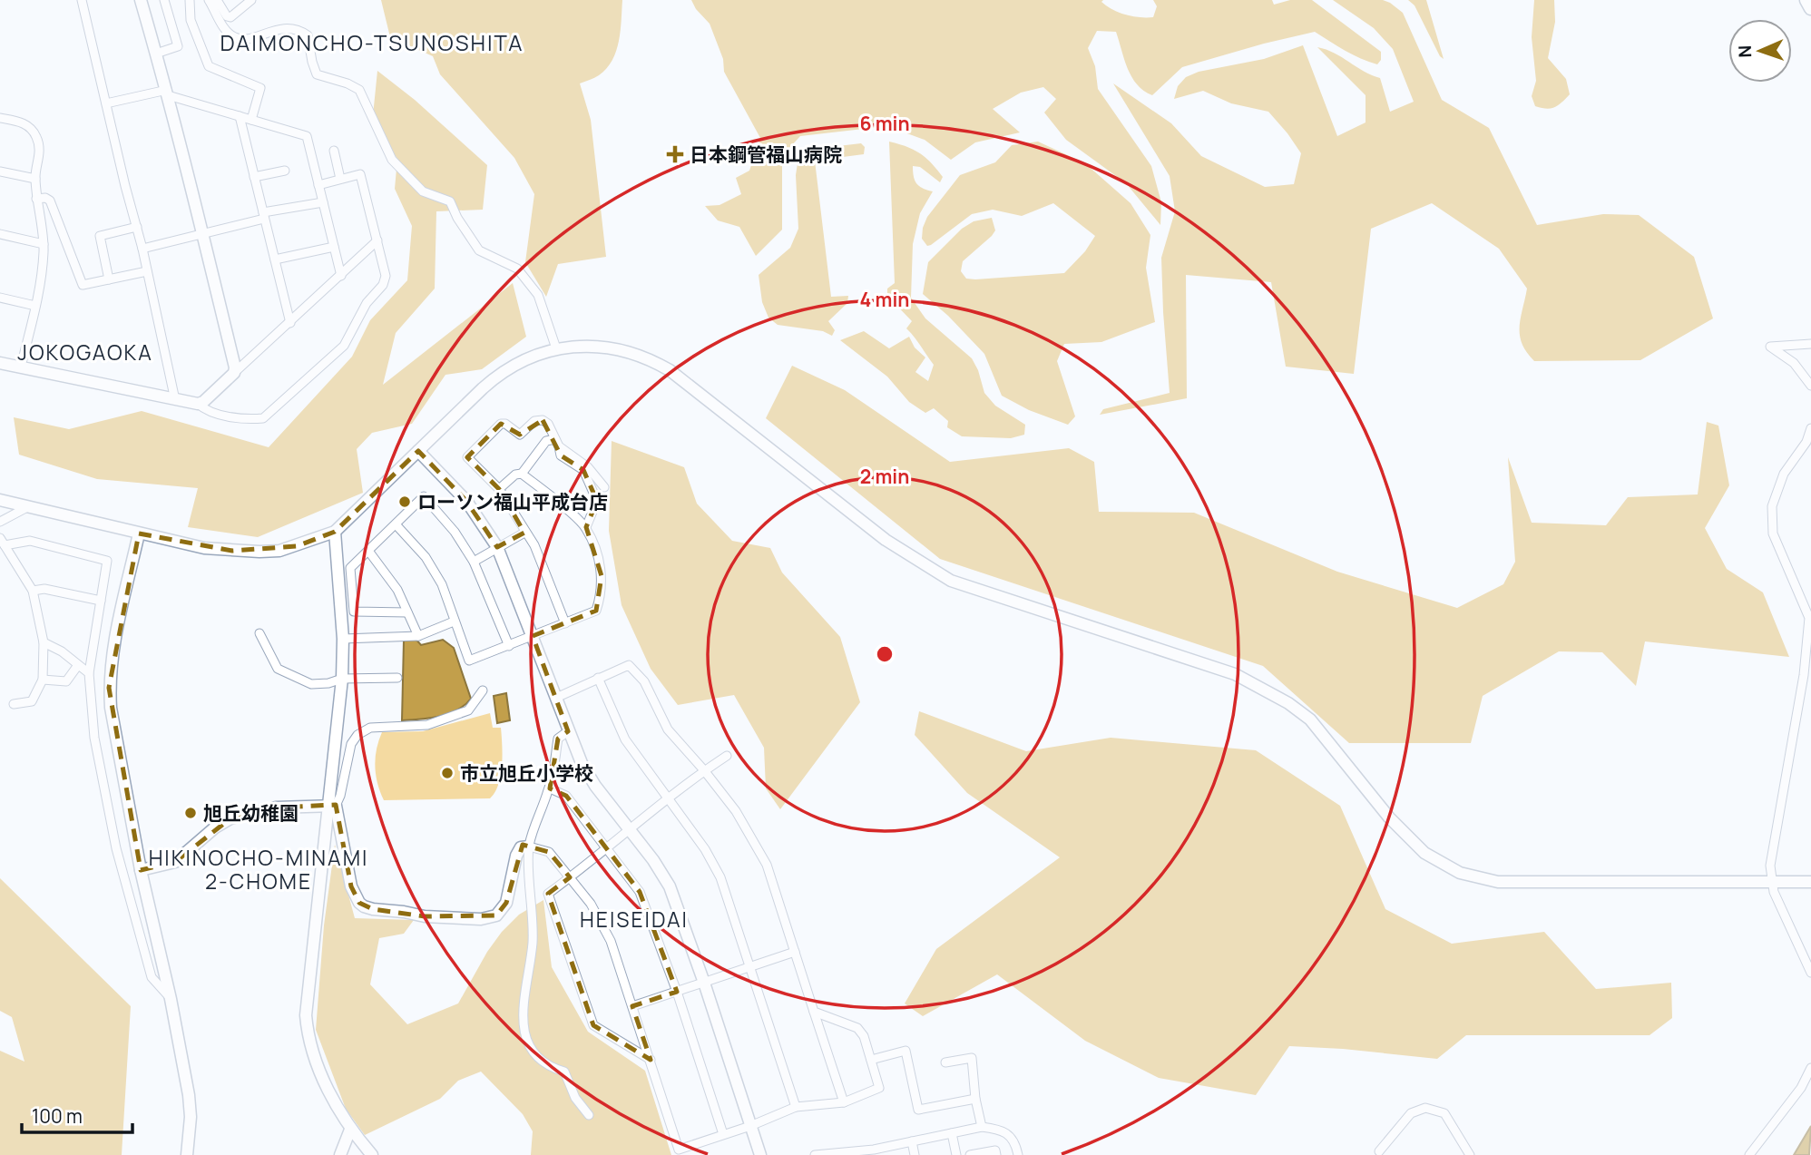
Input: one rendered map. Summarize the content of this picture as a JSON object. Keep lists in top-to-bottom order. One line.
{"districts":["DAIMONCHO-TSUNOSHITA","JOKOGAOKA","HIKINOCHO-MINAMI 2-CHOME","HEISEIDAI"],"places":{"health":["日本鋼管福山病院"],"other":["ローソン福山平成台店","市立旭丘小学校","旭丘幼稚園"]},"scale_bar":"100 m","north":"left","rings":["6 min","4 min","2 min"]}
